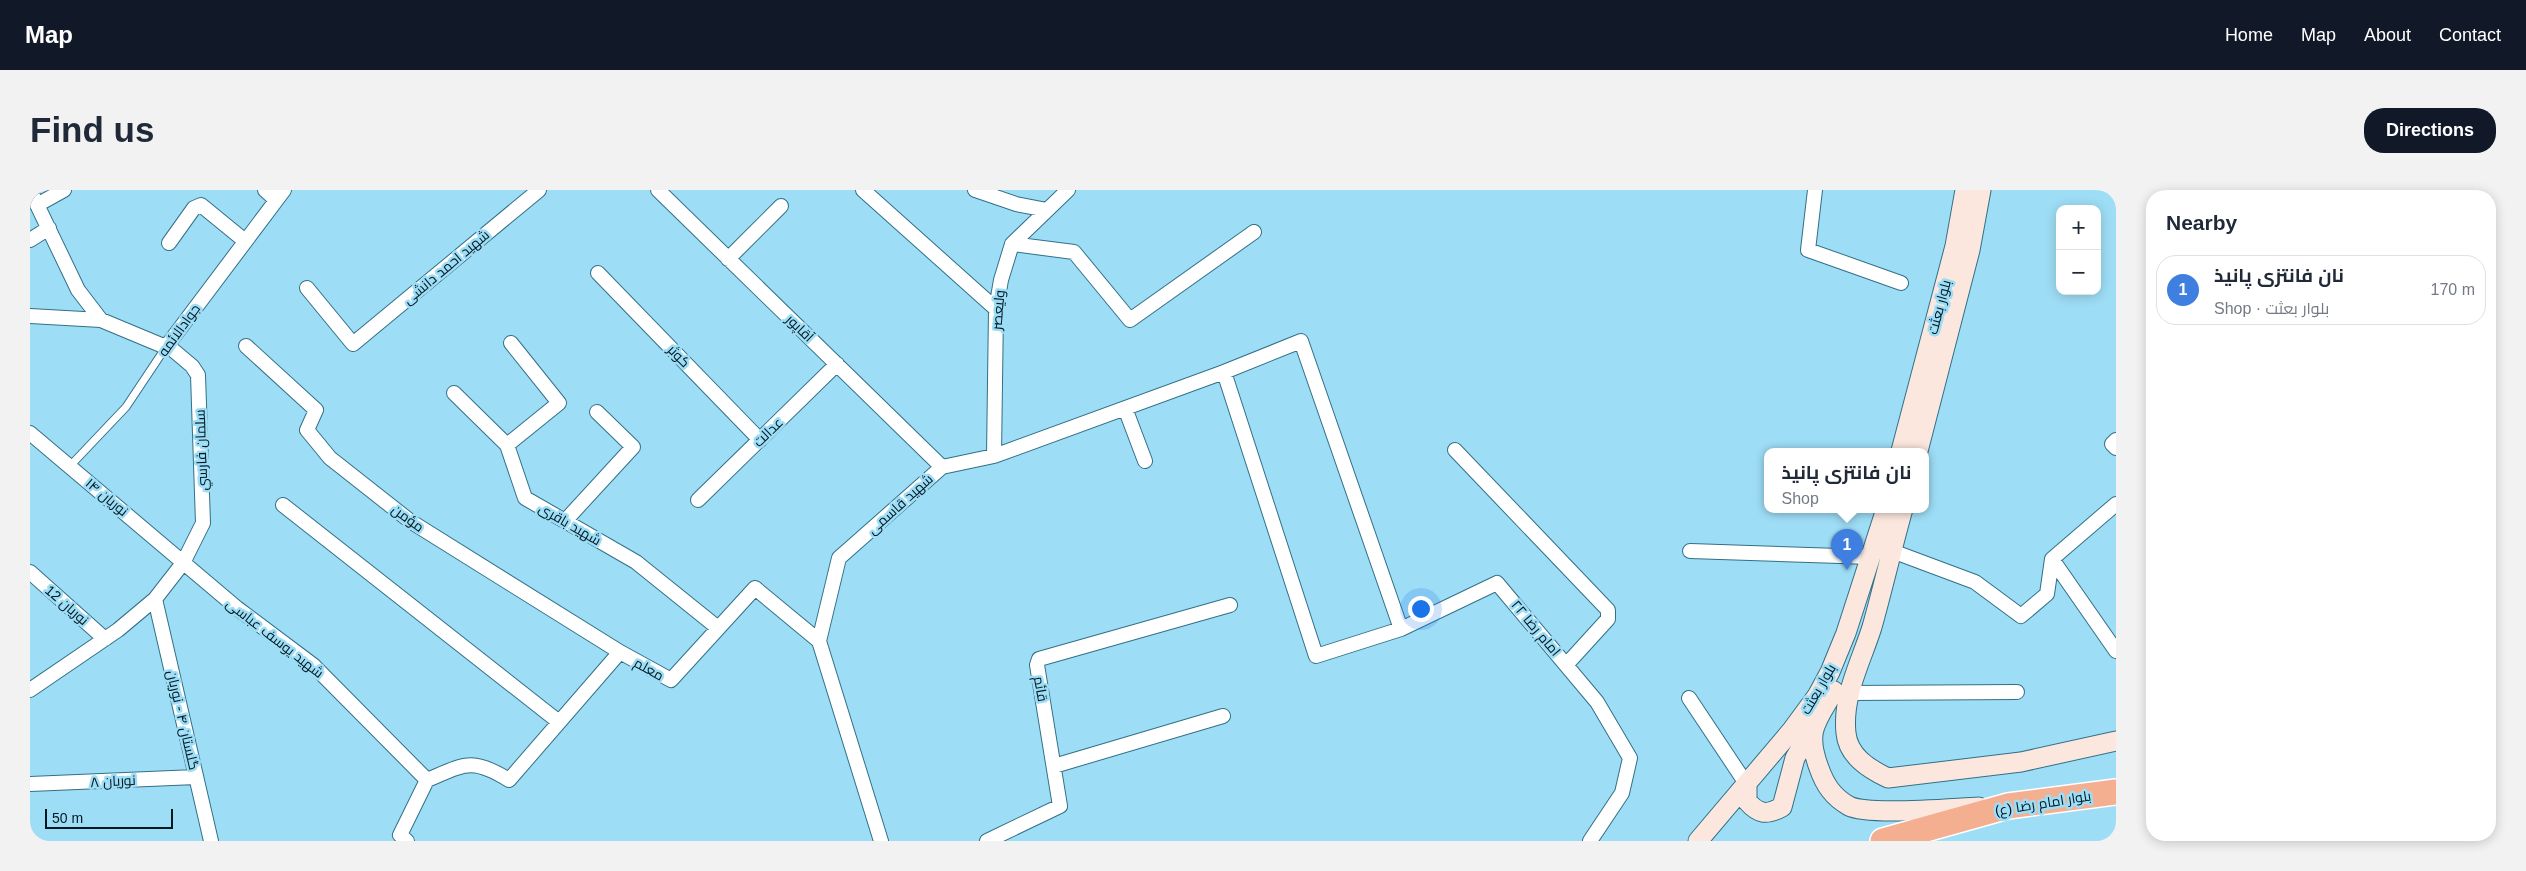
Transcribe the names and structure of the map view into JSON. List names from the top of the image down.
{
  "streets": {
    "highway": ["بلوار امام رضا (ع)"],
    "street": [
      "شهید احمد دانشی",
      "بلوار بعثت",
      "ولیعصر",
      "آقاپور",
      "جوادالائمه",
      "کوثر",
      "عدالت",
      "سلمان فارسي",
      "نوریان ۱۴",
      "شهید قاسمی",
      "مؤمن",
      "شهید باقری",
      "نوریان 12",
      "امام رضا ۲۲",
      "شهید یوسف عباسی",
      "معلم",
      "قائم",
      "گلستان ۴ - نوریان",
      "نوریان ۸"
    ]
  },
  "crossings": [
    ["ولیعصر", "شهید قاسمی"],
    ["آقاپور", "عدالت"],
    ["آقاپور", "شهید قاسمی"],
    ["جوادالائمه", "سلمان فارسي"],
    ["جوادالائمه", "نوریان ۱۴"],
    ["کوثر", "عدالت"],
    ["سلمان فارسي", "نوریان ۱۴"],
    ["سلمان فارسي", "نوریان 12"],
    ["سلمان فارسي", "شهید یوسف عباسی"],
    ["سلمان فارسي", "گلستان ۴ - نوریان"],
    ["نوریان ۱۴", "شهید یوسف عباسی"],
    ["شهید قاسمی", "امام رضا ۲۲"],
    ["شهید قاسمی", "معلم"],
    ["مؤمن", "معلم"],
    ["شهید باقری", "معلم"],
    ["شهید یوسف عباسی", "معلم"],
    ["گلستان ۴ - نوریان", "نوریان ۸"]
  ],
  "scale_bar": "50 m",
  "page": {
    "header": "Map",
    "nav": [
      "Home",
      "Map",
      "About",
      "Contact"
    ],
    "buttons": "Directions",
    "title": "Find us",
    "heading": "Nearby",
    "map_buttons": ["+", "−"],
    "list": [
      {
        "mark": "1",
        "name": "نان فانتزی پانیذ",
        "note": "Shop · بلوار بعثت",
        "value": "170 m"
      }
    ],
    "popup": ["نان فانتزی پانیذ", "Shop"],
    "pins": "1",
    "scale": "50 m"
  }
}
